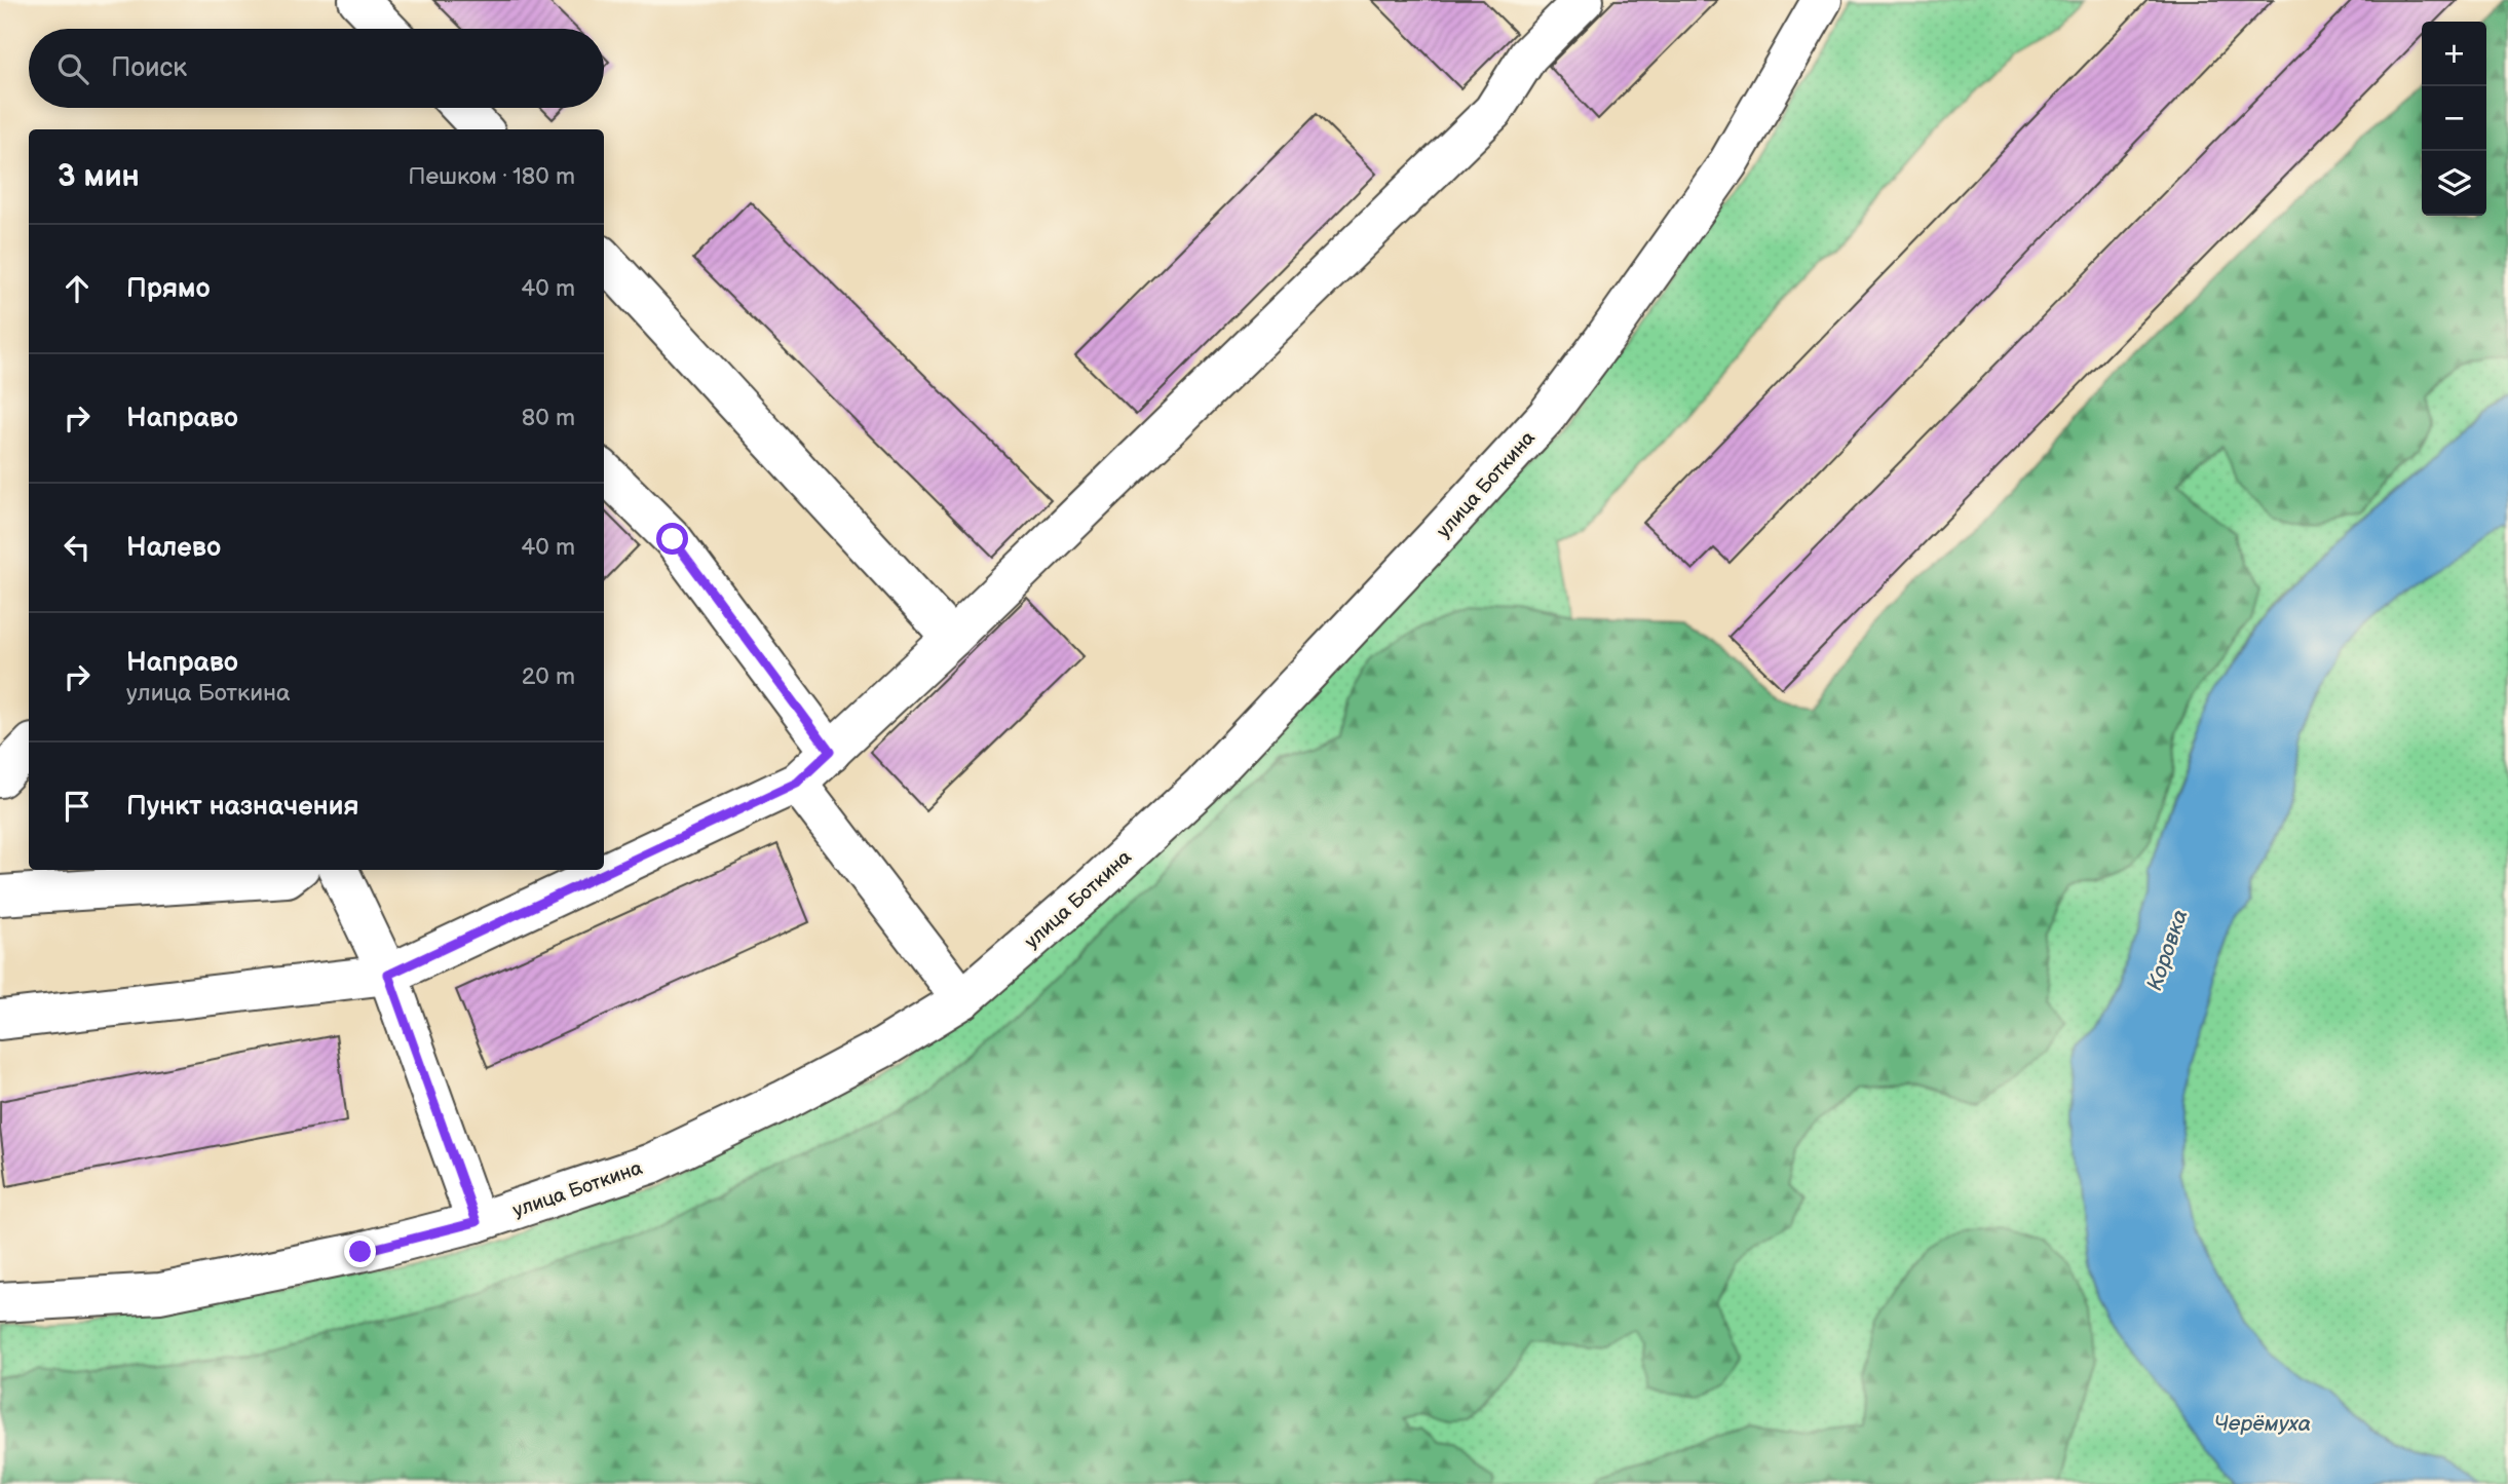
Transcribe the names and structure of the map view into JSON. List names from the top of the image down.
{
  "streets": {
    "street": ["улица Боткина"]
  },
  "water": ["Коровка", "Черёмуха"],
  "page": {
    "map_buttons": ["+", "−"],
    "search": "Поиск",
    "heading": ["3 мин", "Пешком · 180 m"],
    "list": [
      ["Прямо", "40 m"],
      ["Направо", "80 m"],
      ["Налево", "40 m"],
      ["Направо", "улица Боткина", "20 m"],
      "Пункт назначения"
    ]
  }
}
